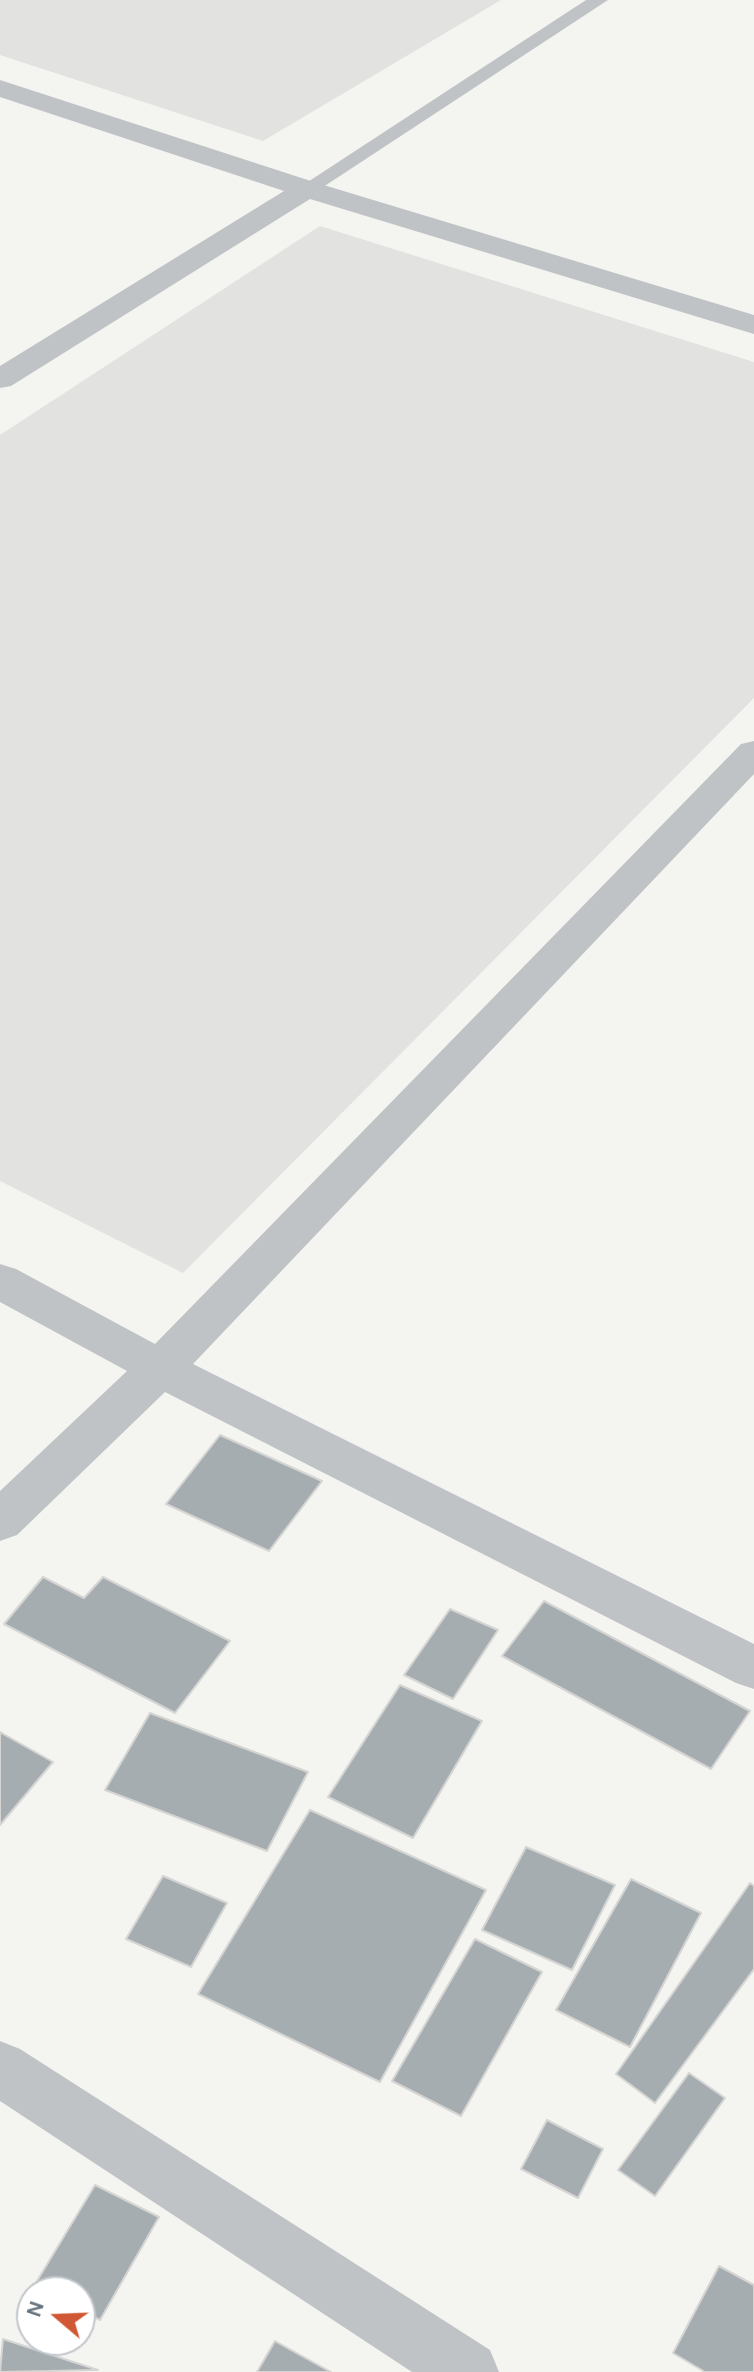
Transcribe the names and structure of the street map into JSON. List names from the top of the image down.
{
  "north": "left"
}
